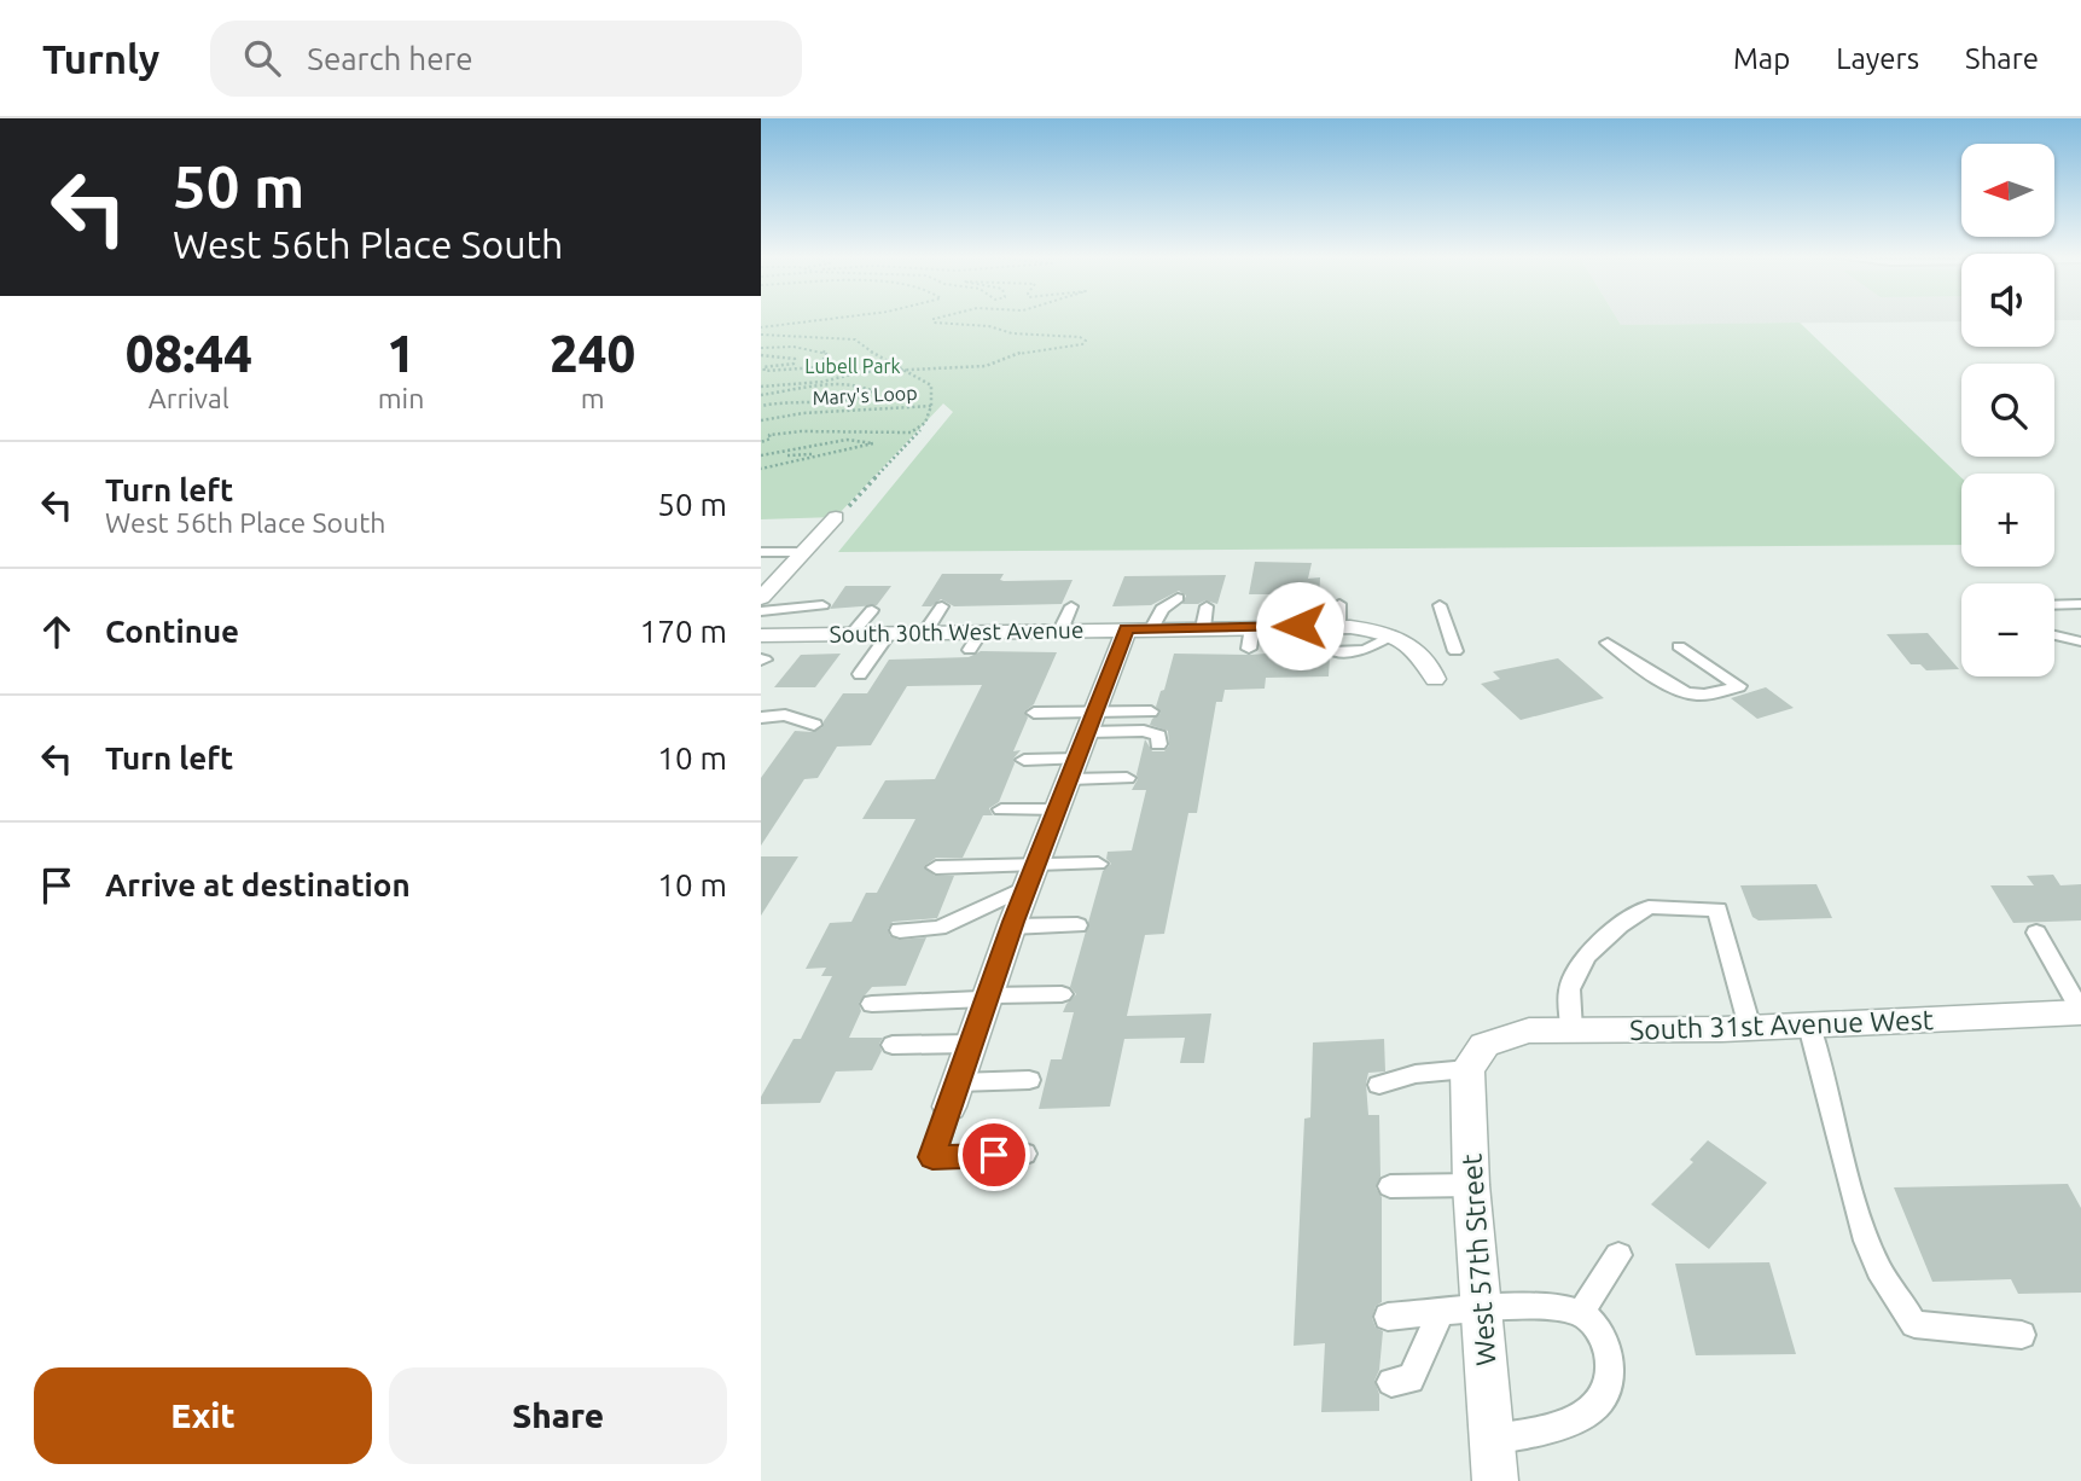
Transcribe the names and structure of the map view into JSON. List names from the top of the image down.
{
  "streets": {
    "street": ["South 30th West Avenue", "South 31st Avenue West", "West 57th Street"],
    "path": ["Mary's Loop"]
  },
  "crossings": [
    ["South 31st Avenue West", "West 57th Street"]
  ],
  "parks": ["Lubell Park"],
  "north": "left",
  "page": {
    "header": "Turnly",
    "search": "Search here",
    "nav": ["Map", "Layers", "Share"],
    "turn": ["50 m", "West 56th Place South"],
    "map_buttons": ["+", "−"],
    "eta": [
      "08:44",
      "Arrival",
      "1",
      "min",
      "240",
      "m"
    ],
    "list": [
      {
        "name": "Turn left",
        "note": "West 56th Place South",
        "value": "50 m"
      },
      {
        "name": "Continue",
        "value": "170 m"
      },
      {
        "name": "Turn left",
        "value": "10 m"
      },
      {
        "name": "Arrive at destination",
        "value": "10 m"
      }
    ],
    "buttons": ["Exit", "Share"]
  }
}
